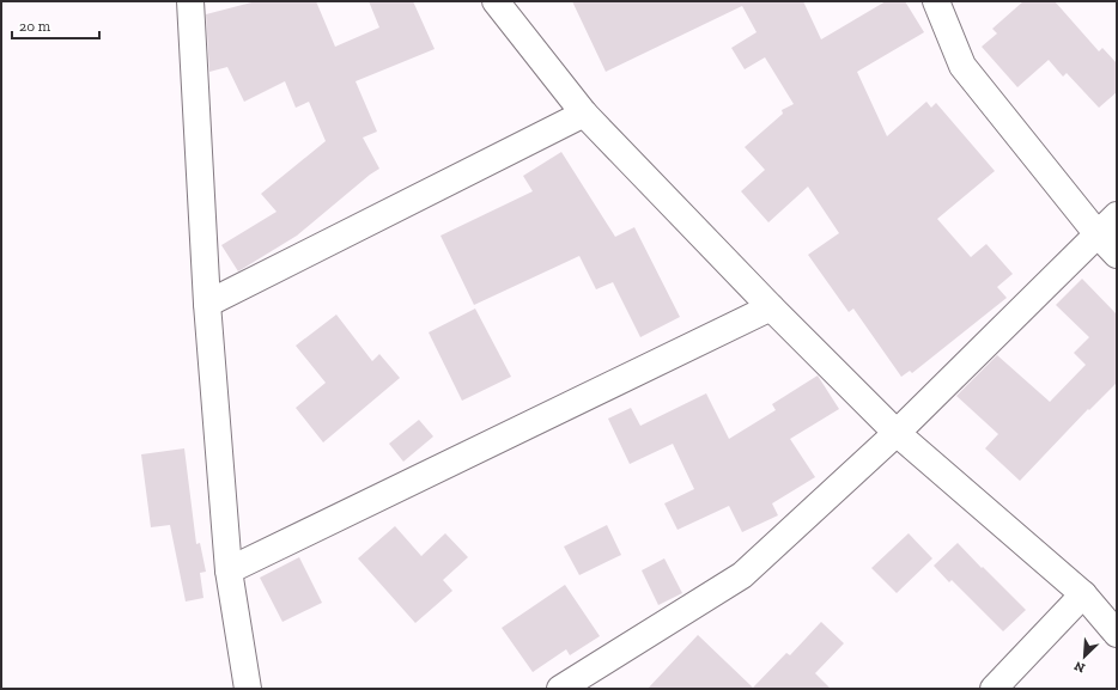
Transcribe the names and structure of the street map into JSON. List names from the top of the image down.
{
  "scale_bar": "20 m",
  "north": "bottom left"
}
